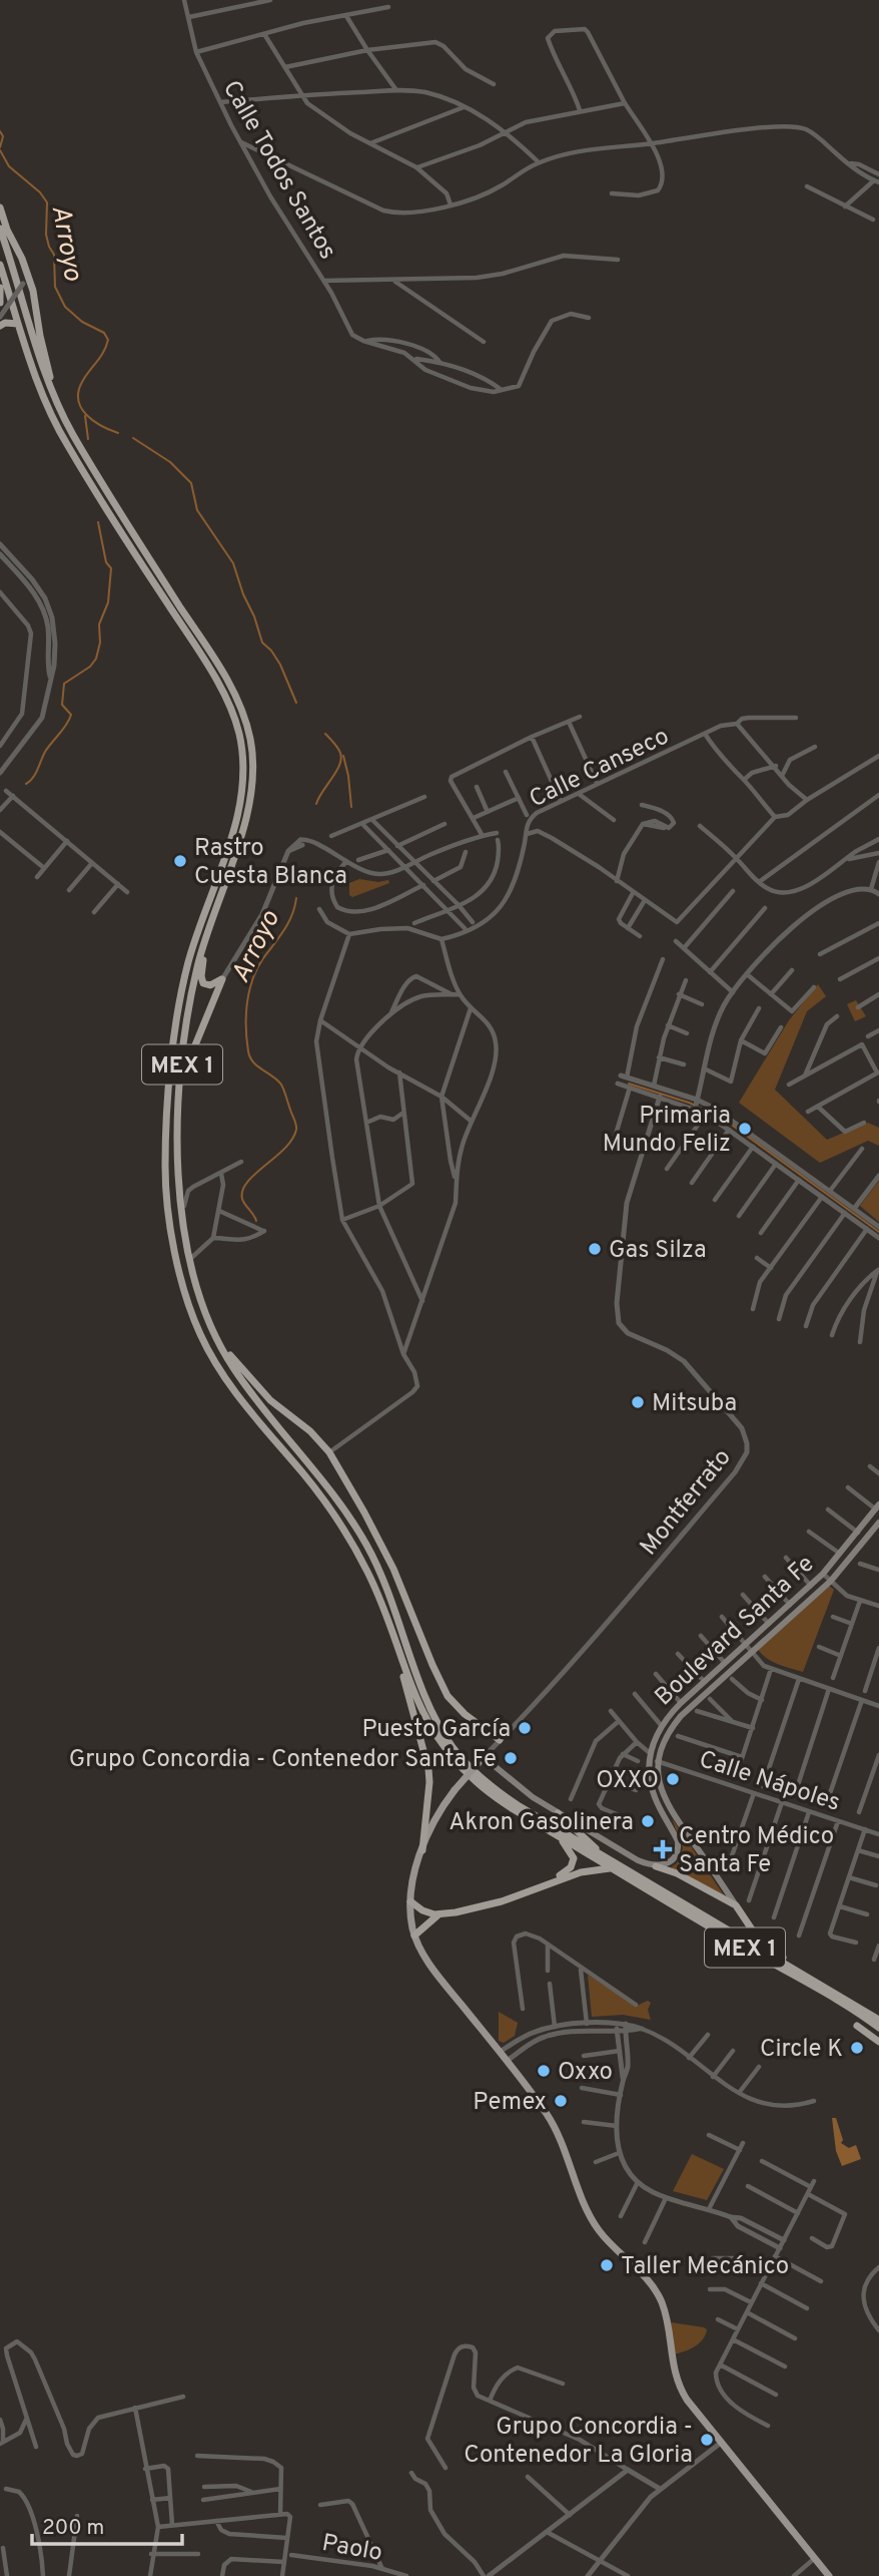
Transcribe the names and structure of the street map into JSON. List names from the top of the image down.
{
  "streets": {
    "highway": ["MEX 1"],
    "main road": ["Boulevard Santa Fe"],
    "street": [
      "Calle Todos Santos",
      "Calle Canseco",
      "Montferrato",
      "Calle Nápoles",
      "Paolo"
    ]
  },
  "crossings": [
    ["Boulevard Santa Fe", "Calle Nápoles"]
  ],
  "water": ["Arroyo"],
  "places": {
    "other": [
      "Rastro Cuesta Blanca",
      "Primaria Mundo Feliz",
      "Gas Silza",
      "Mitsuba",
      "Puesto García",
      "Grupo Concordia - Contenedor Santa Fe",
      "OXXO",
      "Akron Gasolinera",
      "Circle K",
      "Oxxo",
      "Pemex",
      "Taller Mecánico",
      "Grupo Concordia - Contenedor La Gloria"
    ],
    "health": ["Centro Médico Santa Fe"]
  },
  "scale_bar": "200 m"
}
